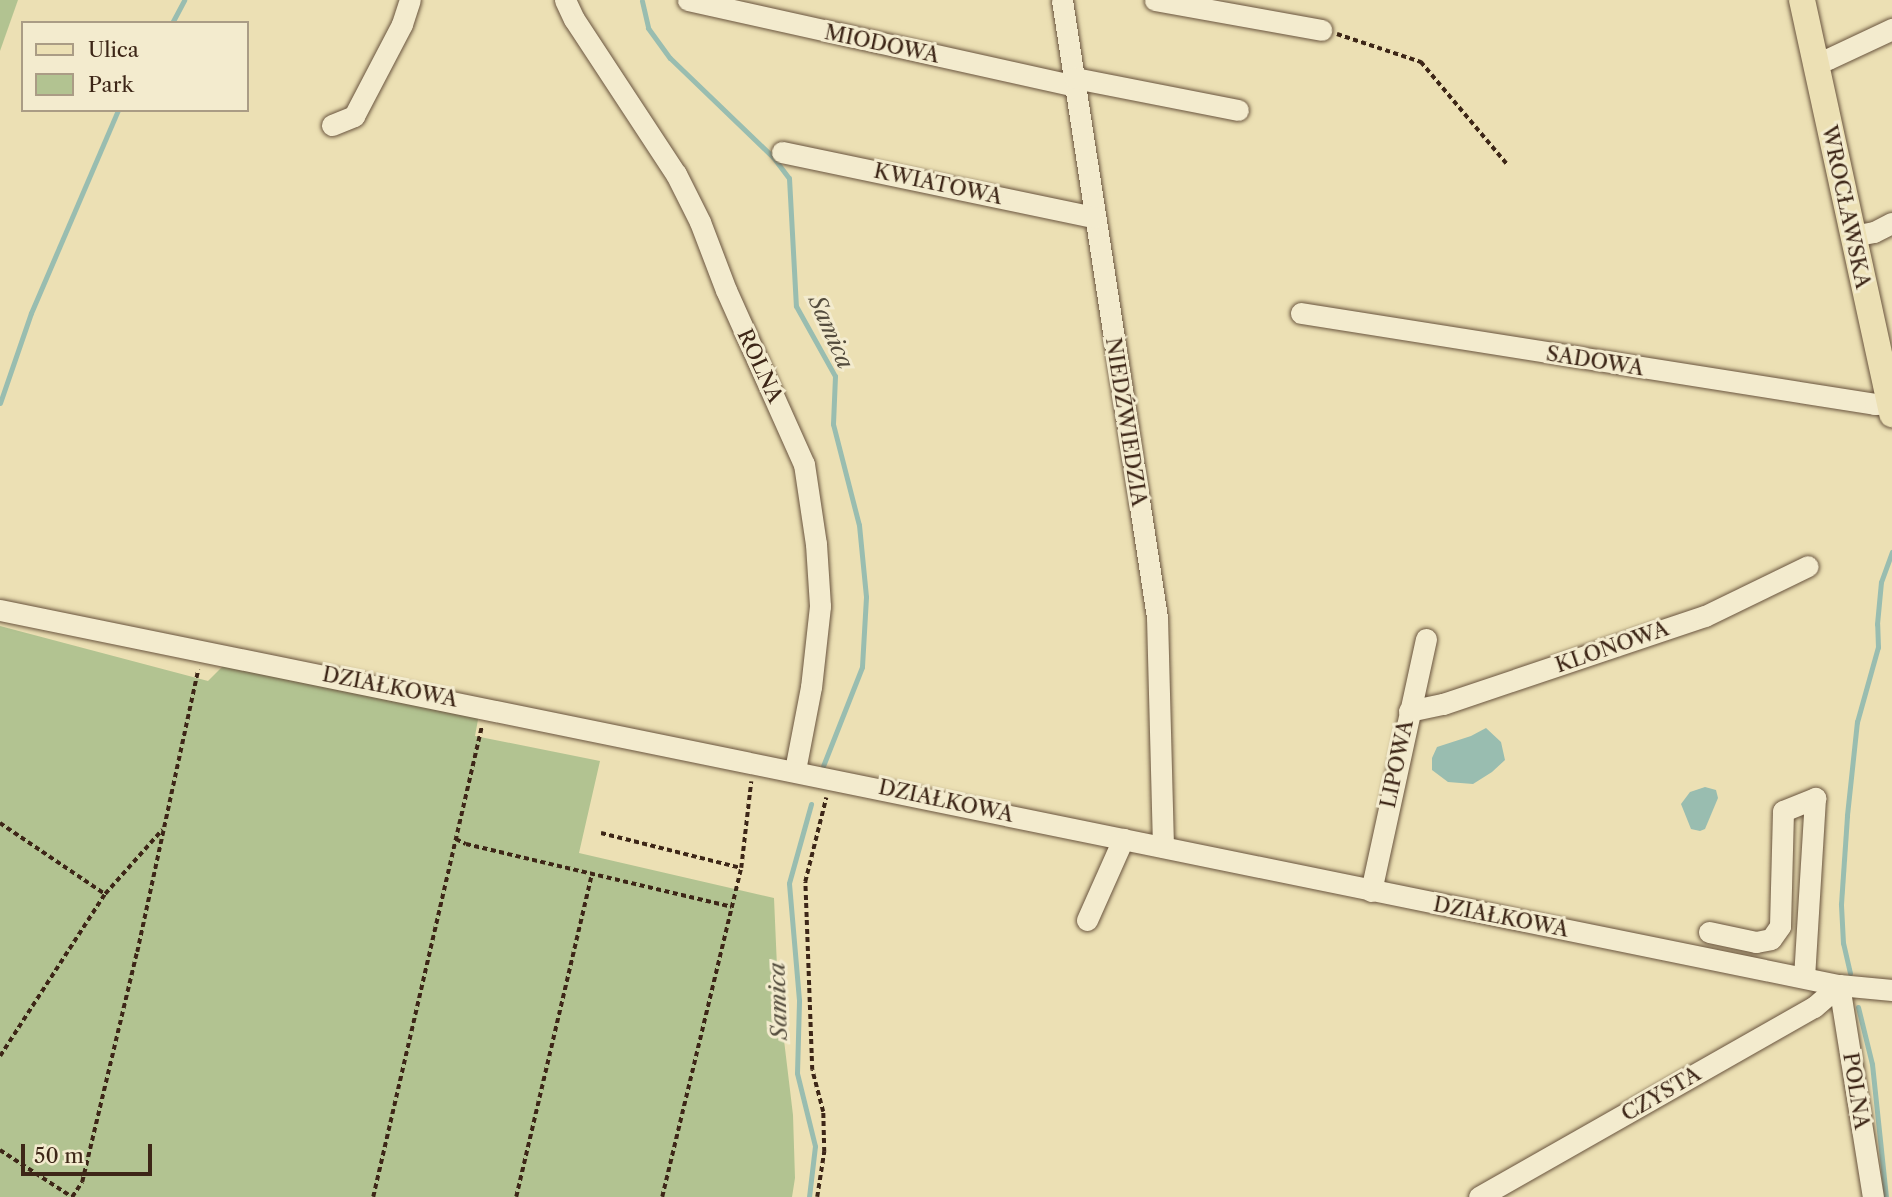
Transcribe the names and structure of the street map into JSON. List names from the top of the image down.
{
  "streets": {
    "main road": ["WROCŁAWSKA"],
    "street": [
      "MIODOWA",
      "KWIATOWA",
      "SADOWA",
      "ROLNA",
      "NIEDŹWIEDZIA",
      "KLONOWA",
      "DZIAŁKOWA",
      "LIPOWA",
      "POLNA",
      "CZYSTA"
    ]
  },
  "crossings": [
    ["MIODOWA", "NIEDŹWIEDZIA"],
    ["KWIATOWA", "NIEDŹWIEDZIA"],
    ["WROCŁAWSKA", "SADOWA"],
    ["ROLNA", "DZIAŁKOWA"],
    ["NIEDŹWIEDZIA", "DZIAŁKOWA"],
    ["KLONOWA", "LIPOWA"],
    ["DZIAŁKOWA", "LIPOWA"],
    ["DZIAŁKOWA", "POLNA"],
    ["DZIAŁKOWA", "CZYSTA"],
    ["POLNA", "CZYSTA"]
  ],
  "water": ["Samica"],
  "legend": ["Ulica", "Park"],
  "scale_bar": "50 m"
}
